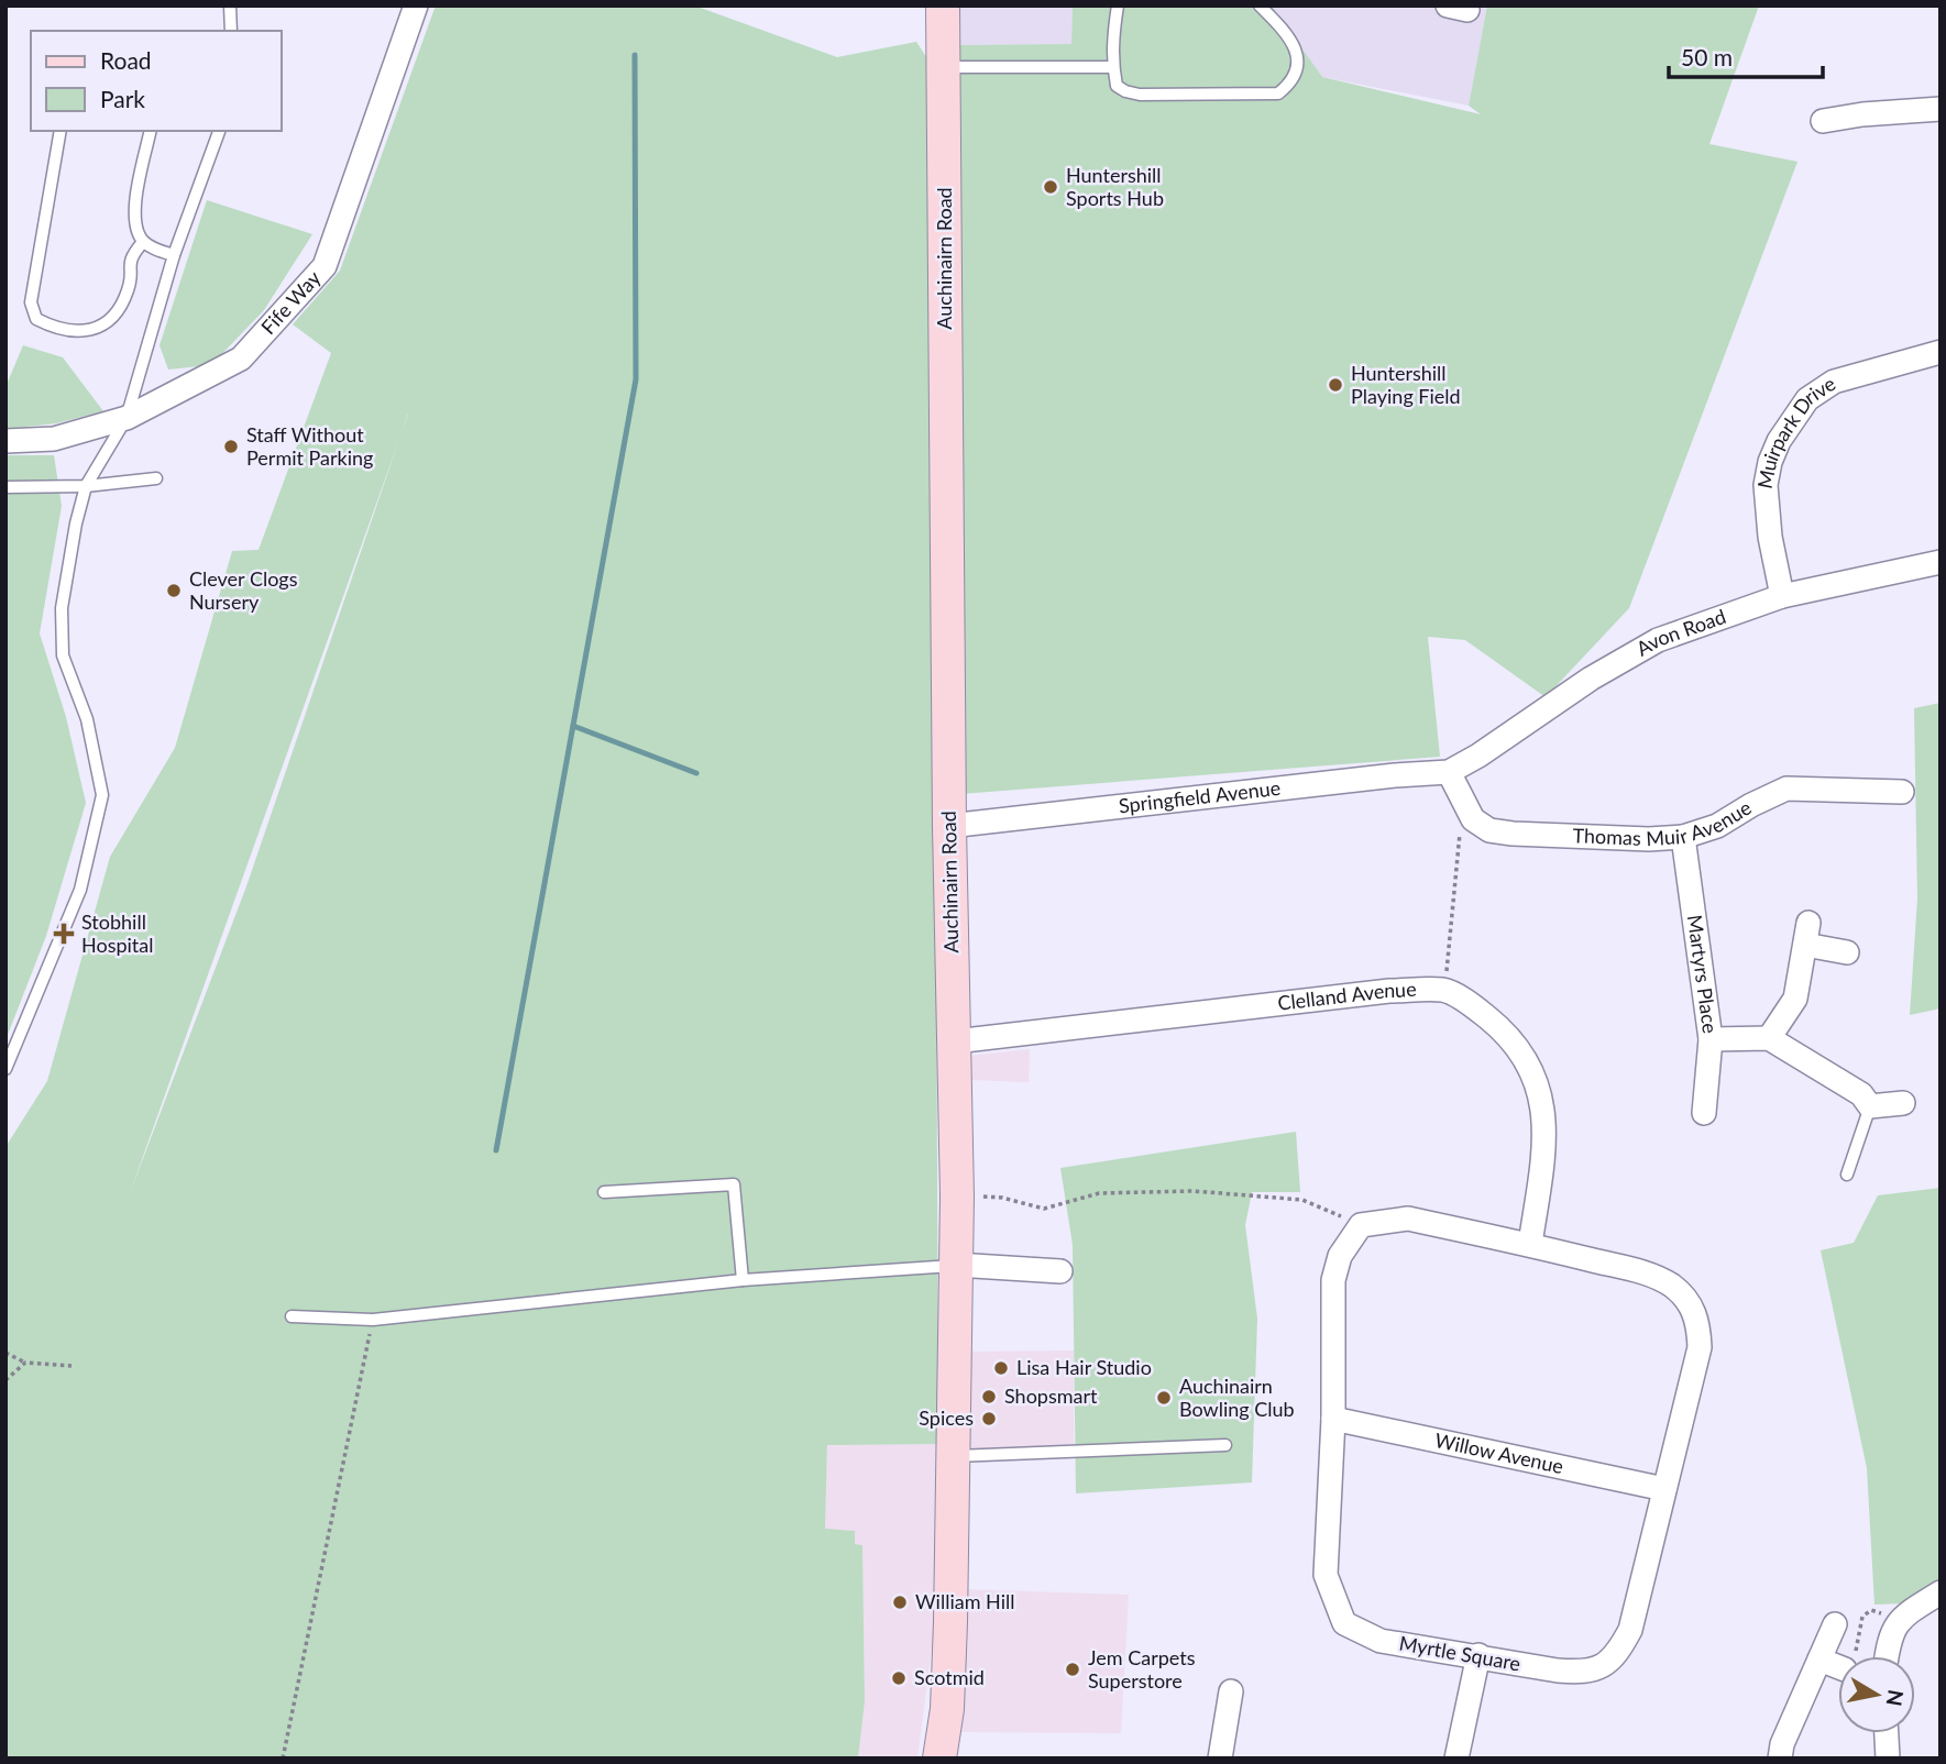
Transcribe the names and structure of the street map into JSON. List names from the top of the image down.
{
  "streets": {
    "main road": ["Auchinairn Road"],
    "street": [
      "Fife Way",
      "Muirpark Drive",
      "Avon Road",
      "Springfield Avenue",
      "Thomas Muir Avenue",
      "Martyrs Place",
      "Clelland Avenue",
      "Willow Avenue",
      "Myrtle Square"
    ]
  },
  "crossings": [
    ["Auchinairn Road", "Springfield Avenue"],
    ["Auchinairn Road", "Clelland Avenue"],
    ["Muirpark Drive", "Avon Road"],
    ["Avon Road", "Springfield Avenue"],
    ["Avon Road", "Thomas Muir Avenue"],
    ["Springfield Avenue", "Thomas Muir Avenue"],
    ["Thomas Muir Avenue", "Martyrs Place"],
    ["Clelland Avenue", "Myrtle Square"],
    ["Willow Avenue", "Myrtle Square"]
  ],
  "places": {
    "other": [
      "Huntershill Sports Hub",
      "Huntershill Playing Field",
      "Staff Without Permit Parking",
      "Clever Clogs Nursery",
      "Lisa Hair Studio",
      "Shopsmart",
      "Auchinairn Bowling Club",
      "Spices",
      "William Hill",
      "Jem Carpets Superstore",
      "Scotmid"
    ],
    "health": ["Stobhill Hospital"]
  },
  "legend": ["Road", "Park"],
  "scale_bar": "50 m",
  "north": "right"
}
